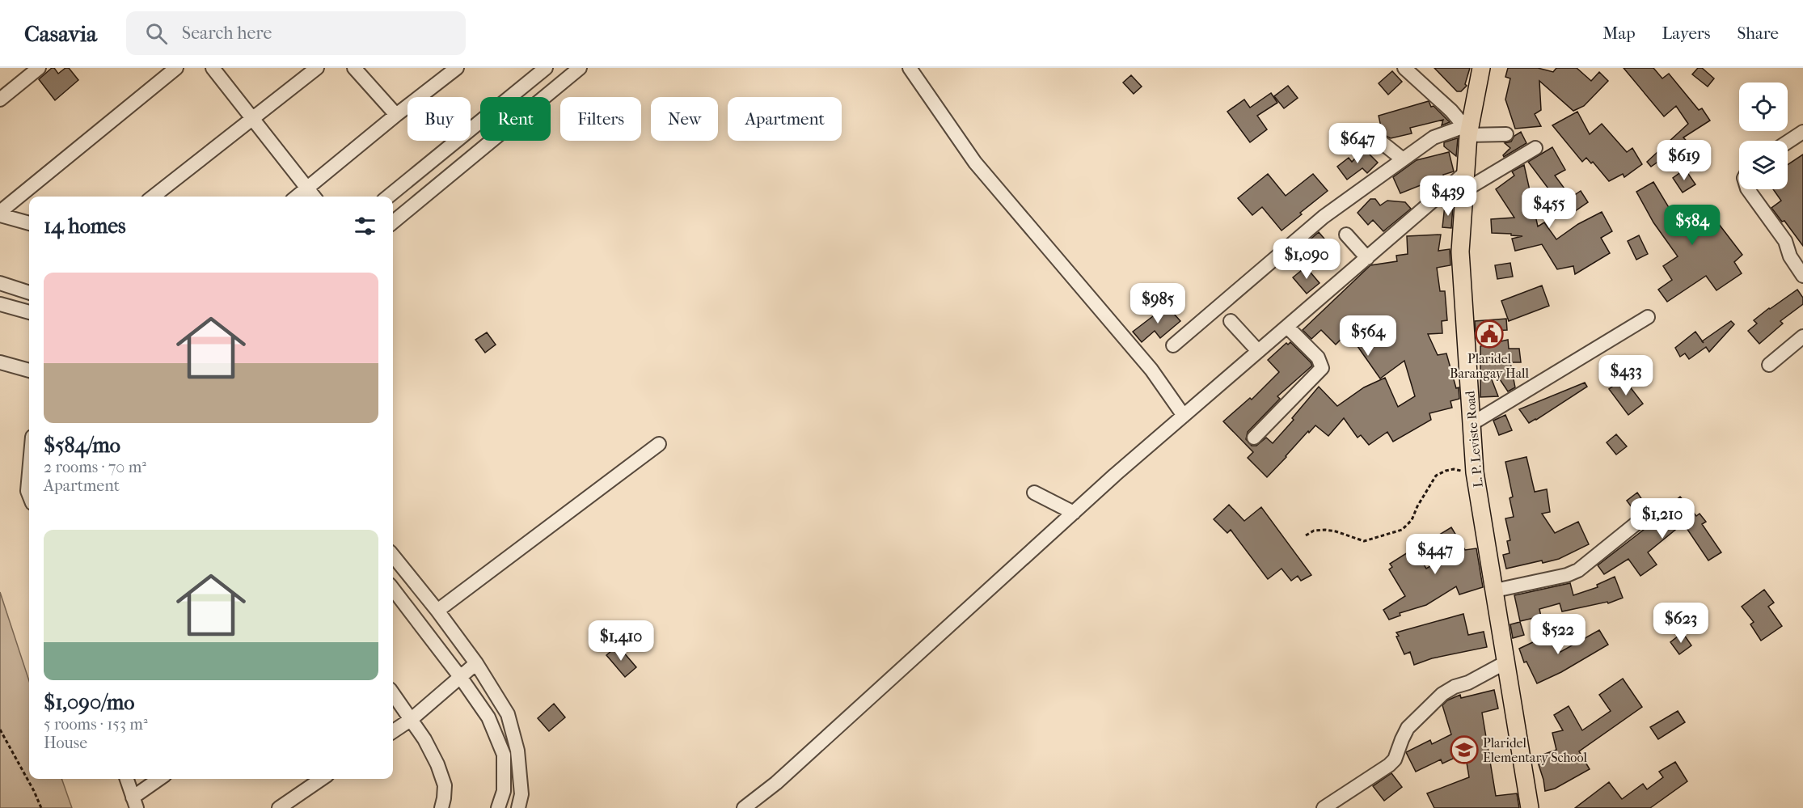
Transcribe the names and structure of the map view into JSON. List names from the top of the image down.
{
  "streets": {
    "main road": ["L. P. Leviste Road"]
  },
  "places": {
    "public building": ["Plaridel Barangay Hall"],
    "school or university": ["Plaridel Elementary School"]
  },
  "page": {
    "header": "Casavia",
    "search": "Search here",
    "nav": ["Map", "Layers", "Share"],
    "chip": [
      "Buy",
      "Rent",
      "Filters",
      "New",
      "Apartment"
    ],
    "price": [
      "$647",
      "$619",
      "$439",
      "$455",
      "$584",
      "$1,090",
      "$985",
      "$564",
      "$433",
      "$1,210",
      "$447",
      "$623",
      "$522",
      "$1,410"
    ],
    "heading": "14 homes",
    "list": [
      {
        "name": "$584/mo",
        "note": "2 rooms · 70 m² · Apartment"
      },
      {
        "name": "$1,090/mo",
        "note": "5 rooms · 153 m² · House"
      }
    ]
  }
}
